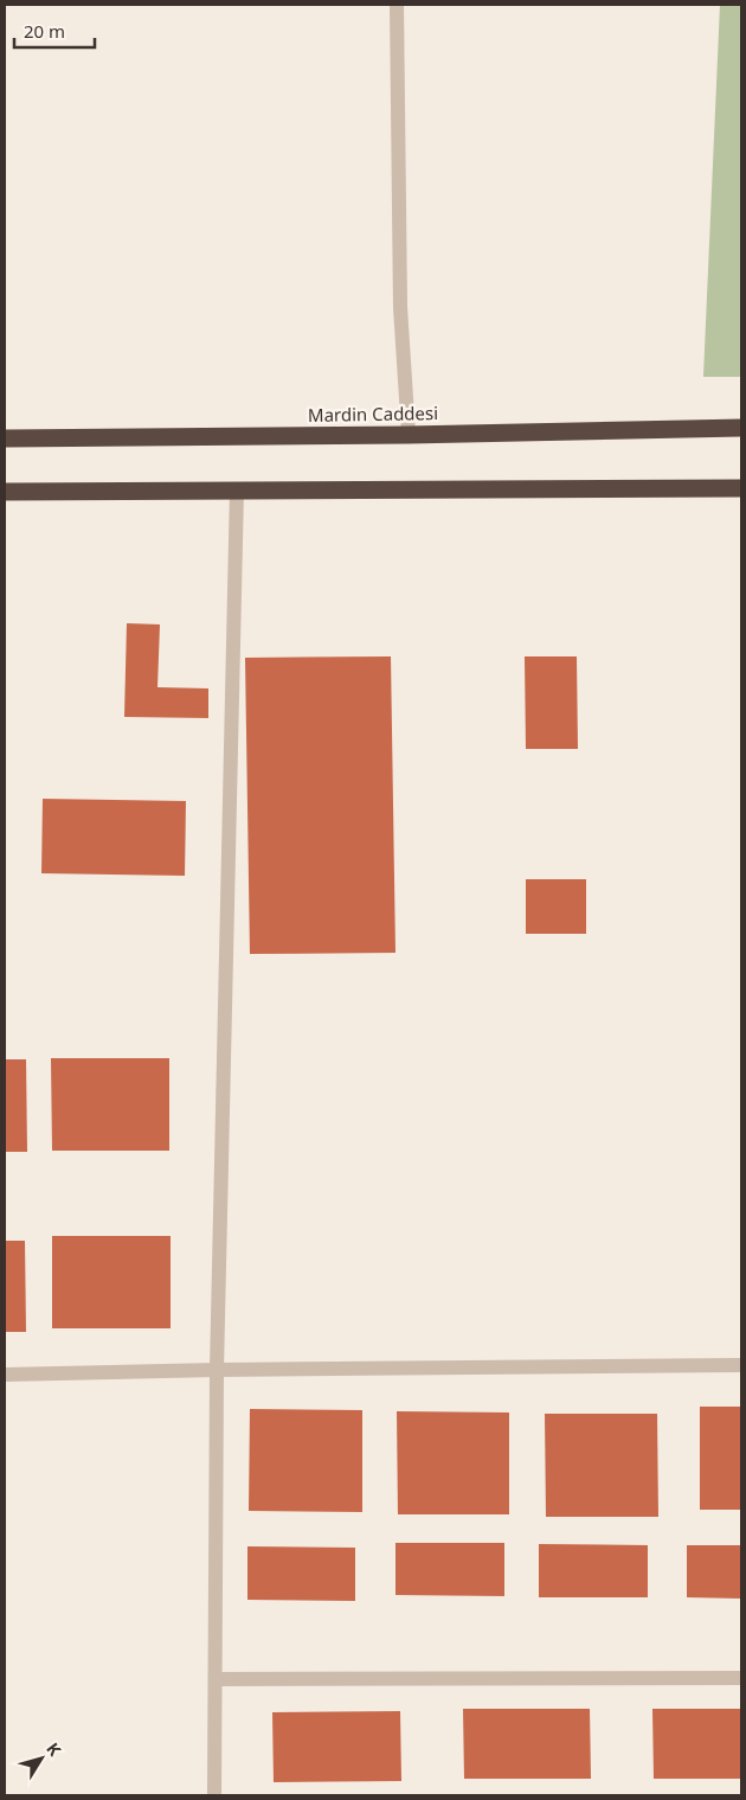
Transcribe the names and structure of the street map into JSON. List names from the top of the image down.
{
  "streets": {
    "highway": ["Mardin Caddesi"]
  },
  "scale_bar": "20 m",
  "north": "top right"
}
